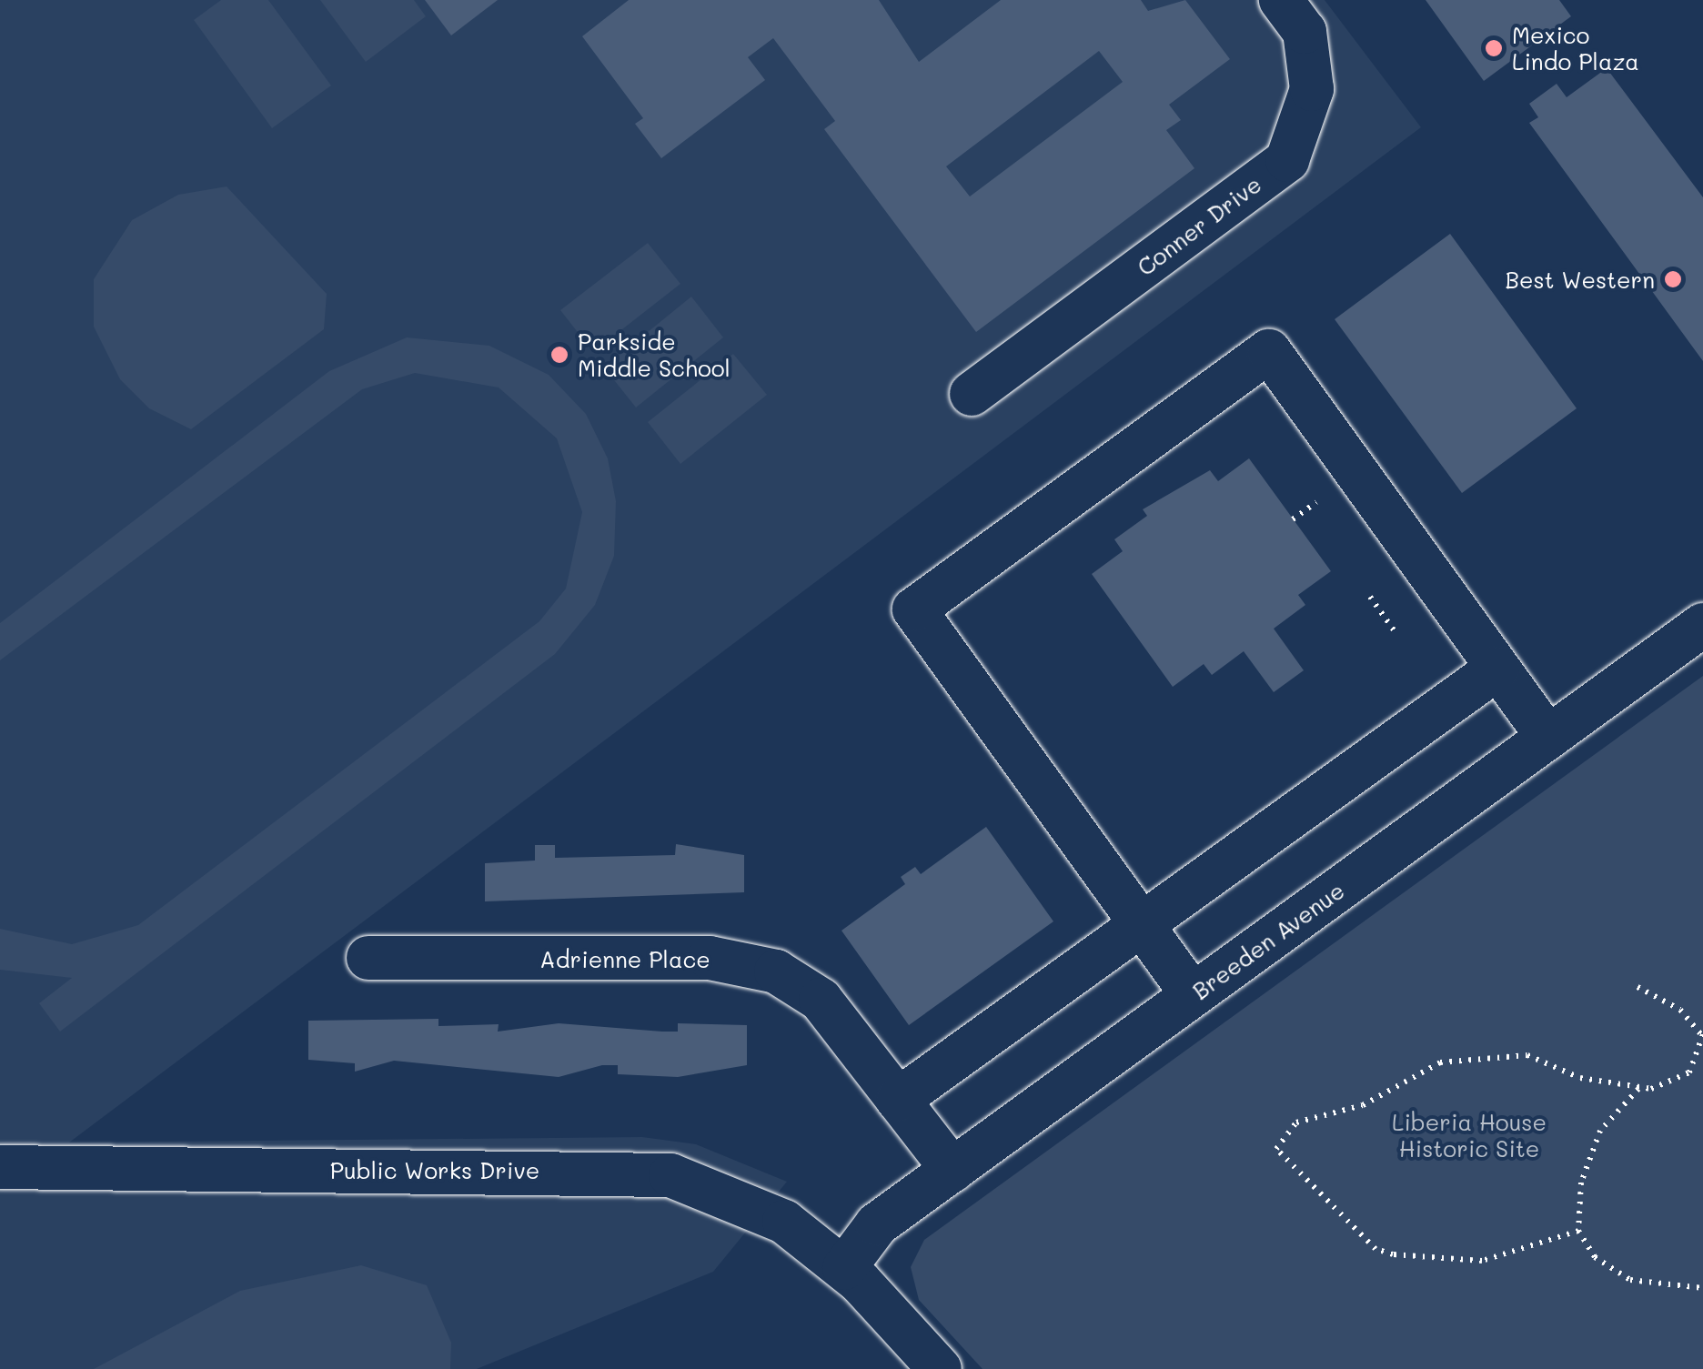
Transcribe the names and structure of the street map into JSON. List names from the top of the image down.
{
  "streets": {
    "street": [
      "Conner Drive",
      "Breeden Avenue",
      "Adrienne Place",
      "Public Works Drive"
    ]
  },
  "crossings": [
    ["Breeden Avenue", "Adrienne Place"],
    ["Breeden Avenue", "Public Works Drive"]
  ],
  "parks": ["Liberia House Historic Site"],
  "places": ["Mexico Lindo Plaza", "Best Western", "Parkside Middle School"]
}
